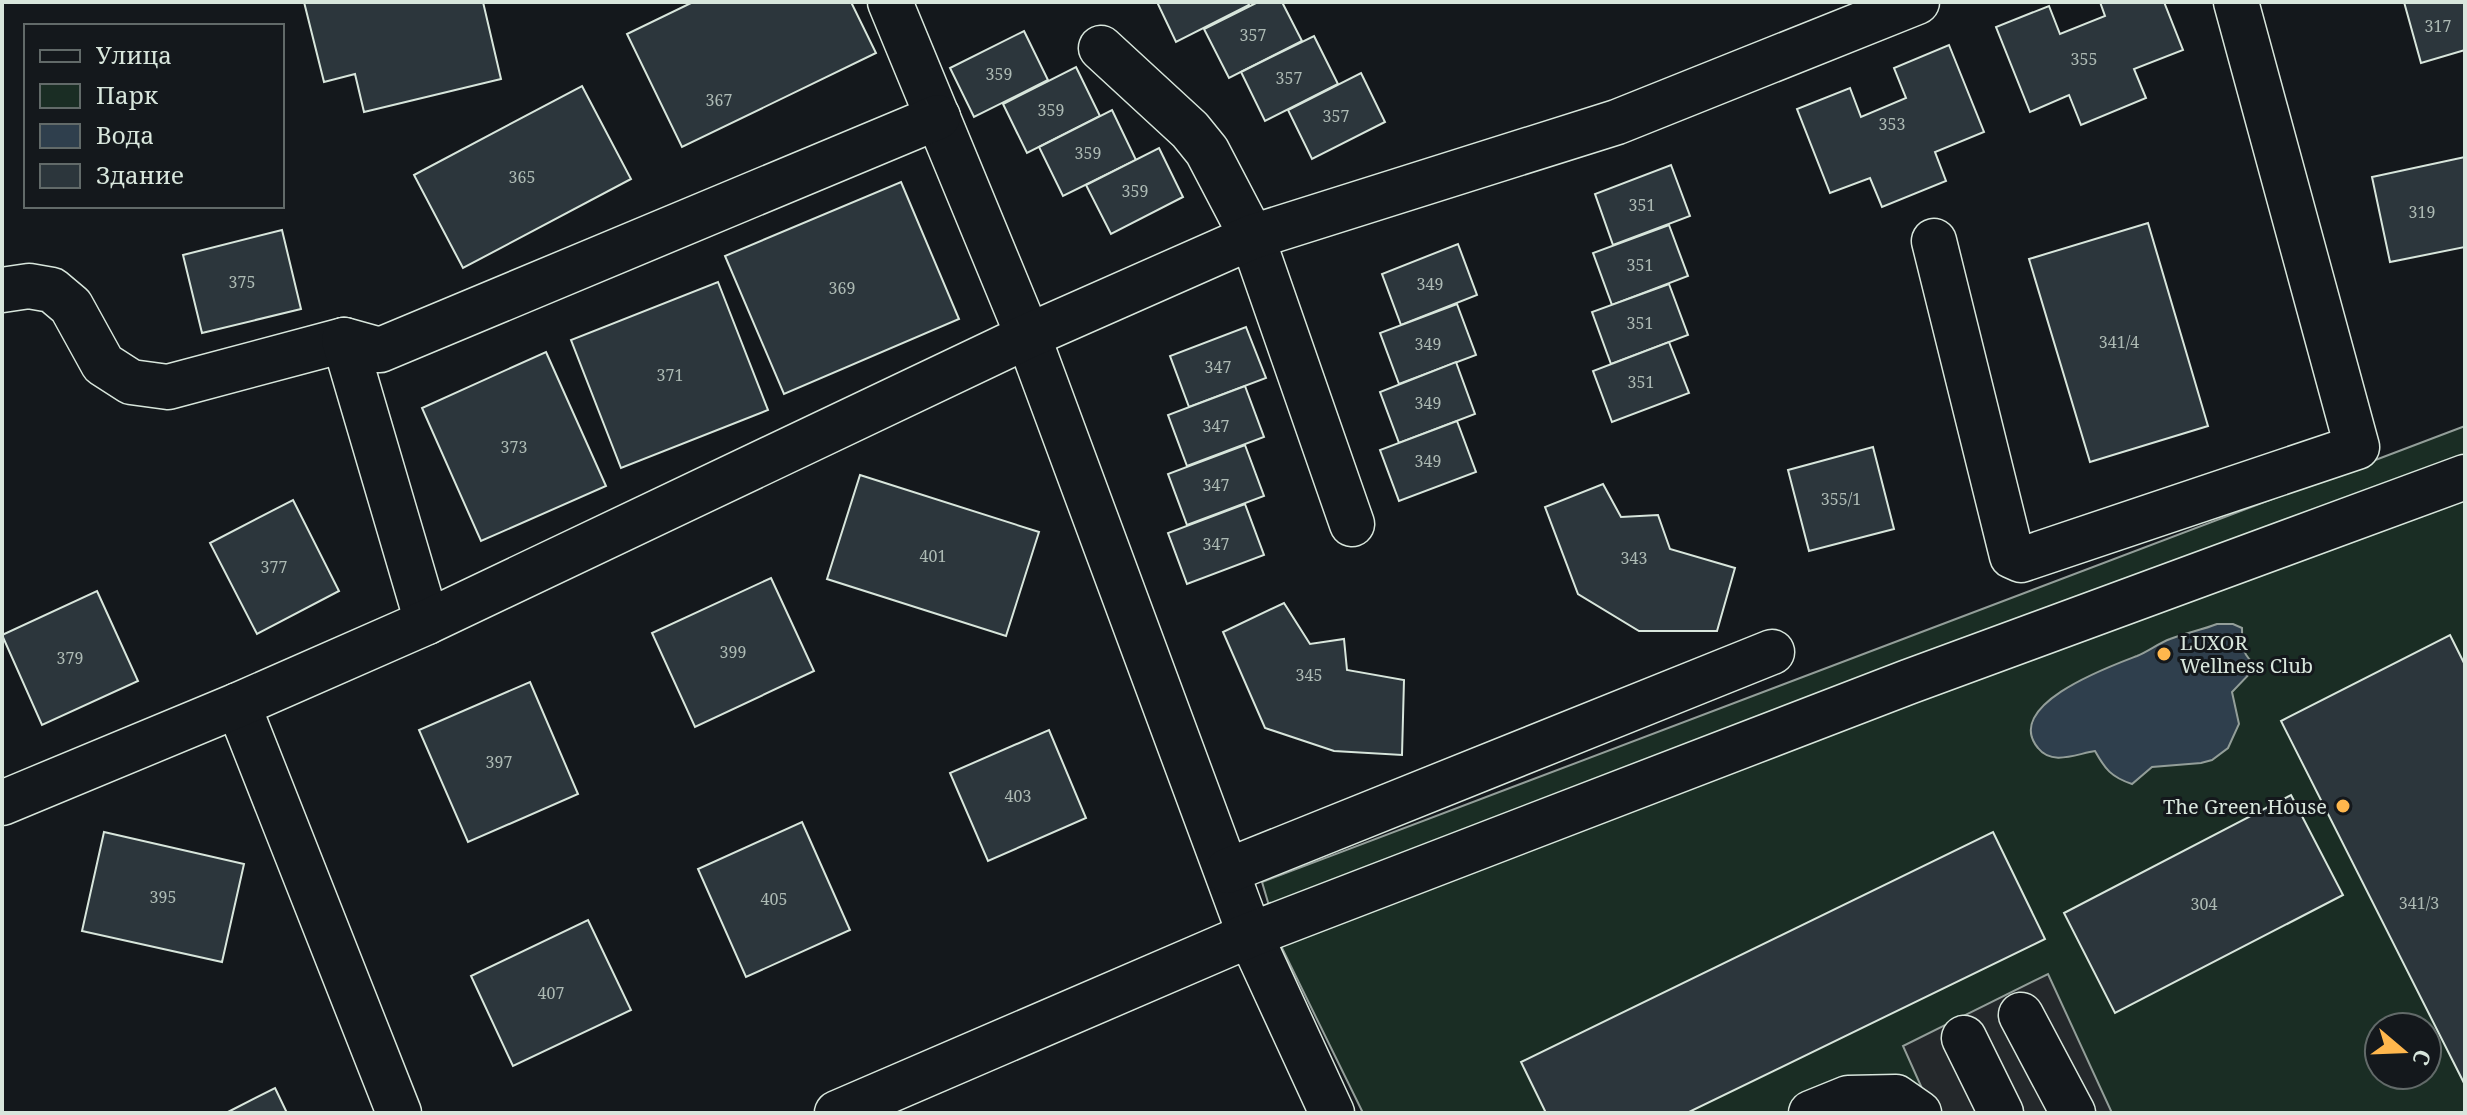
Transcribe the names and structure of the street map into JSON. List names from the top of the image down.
{
  "places": ["LUXOR Wellness Club", "The Green House"],
  "house_numbers": [
    "317",
    "357",
    "355",
    "359",
    "357",
    "367",
    "359",
    "357",
    "353",
    "359",
    "365",
    "359",
    "351",
    "319",
    "351",
    "375",
    "349",
    "369",
    "351",
    "341/4",
    "349",
    "347",
    "371",
    "351",
    "349",
    "347",
    "373",
    "349",
    "347",
    "355/1",
    "347",
    "401",
    "343",
    "377",
    "399",
    "379",
    "345",
    "397",
    "403",
    "395",
    "405",
    "341/3",
    "304",
    "407"
  ],
  "legend": [
    "Улица",
    "Парк",
    "Вода",
    "Здание"
  ],
  "north": "right"
}
